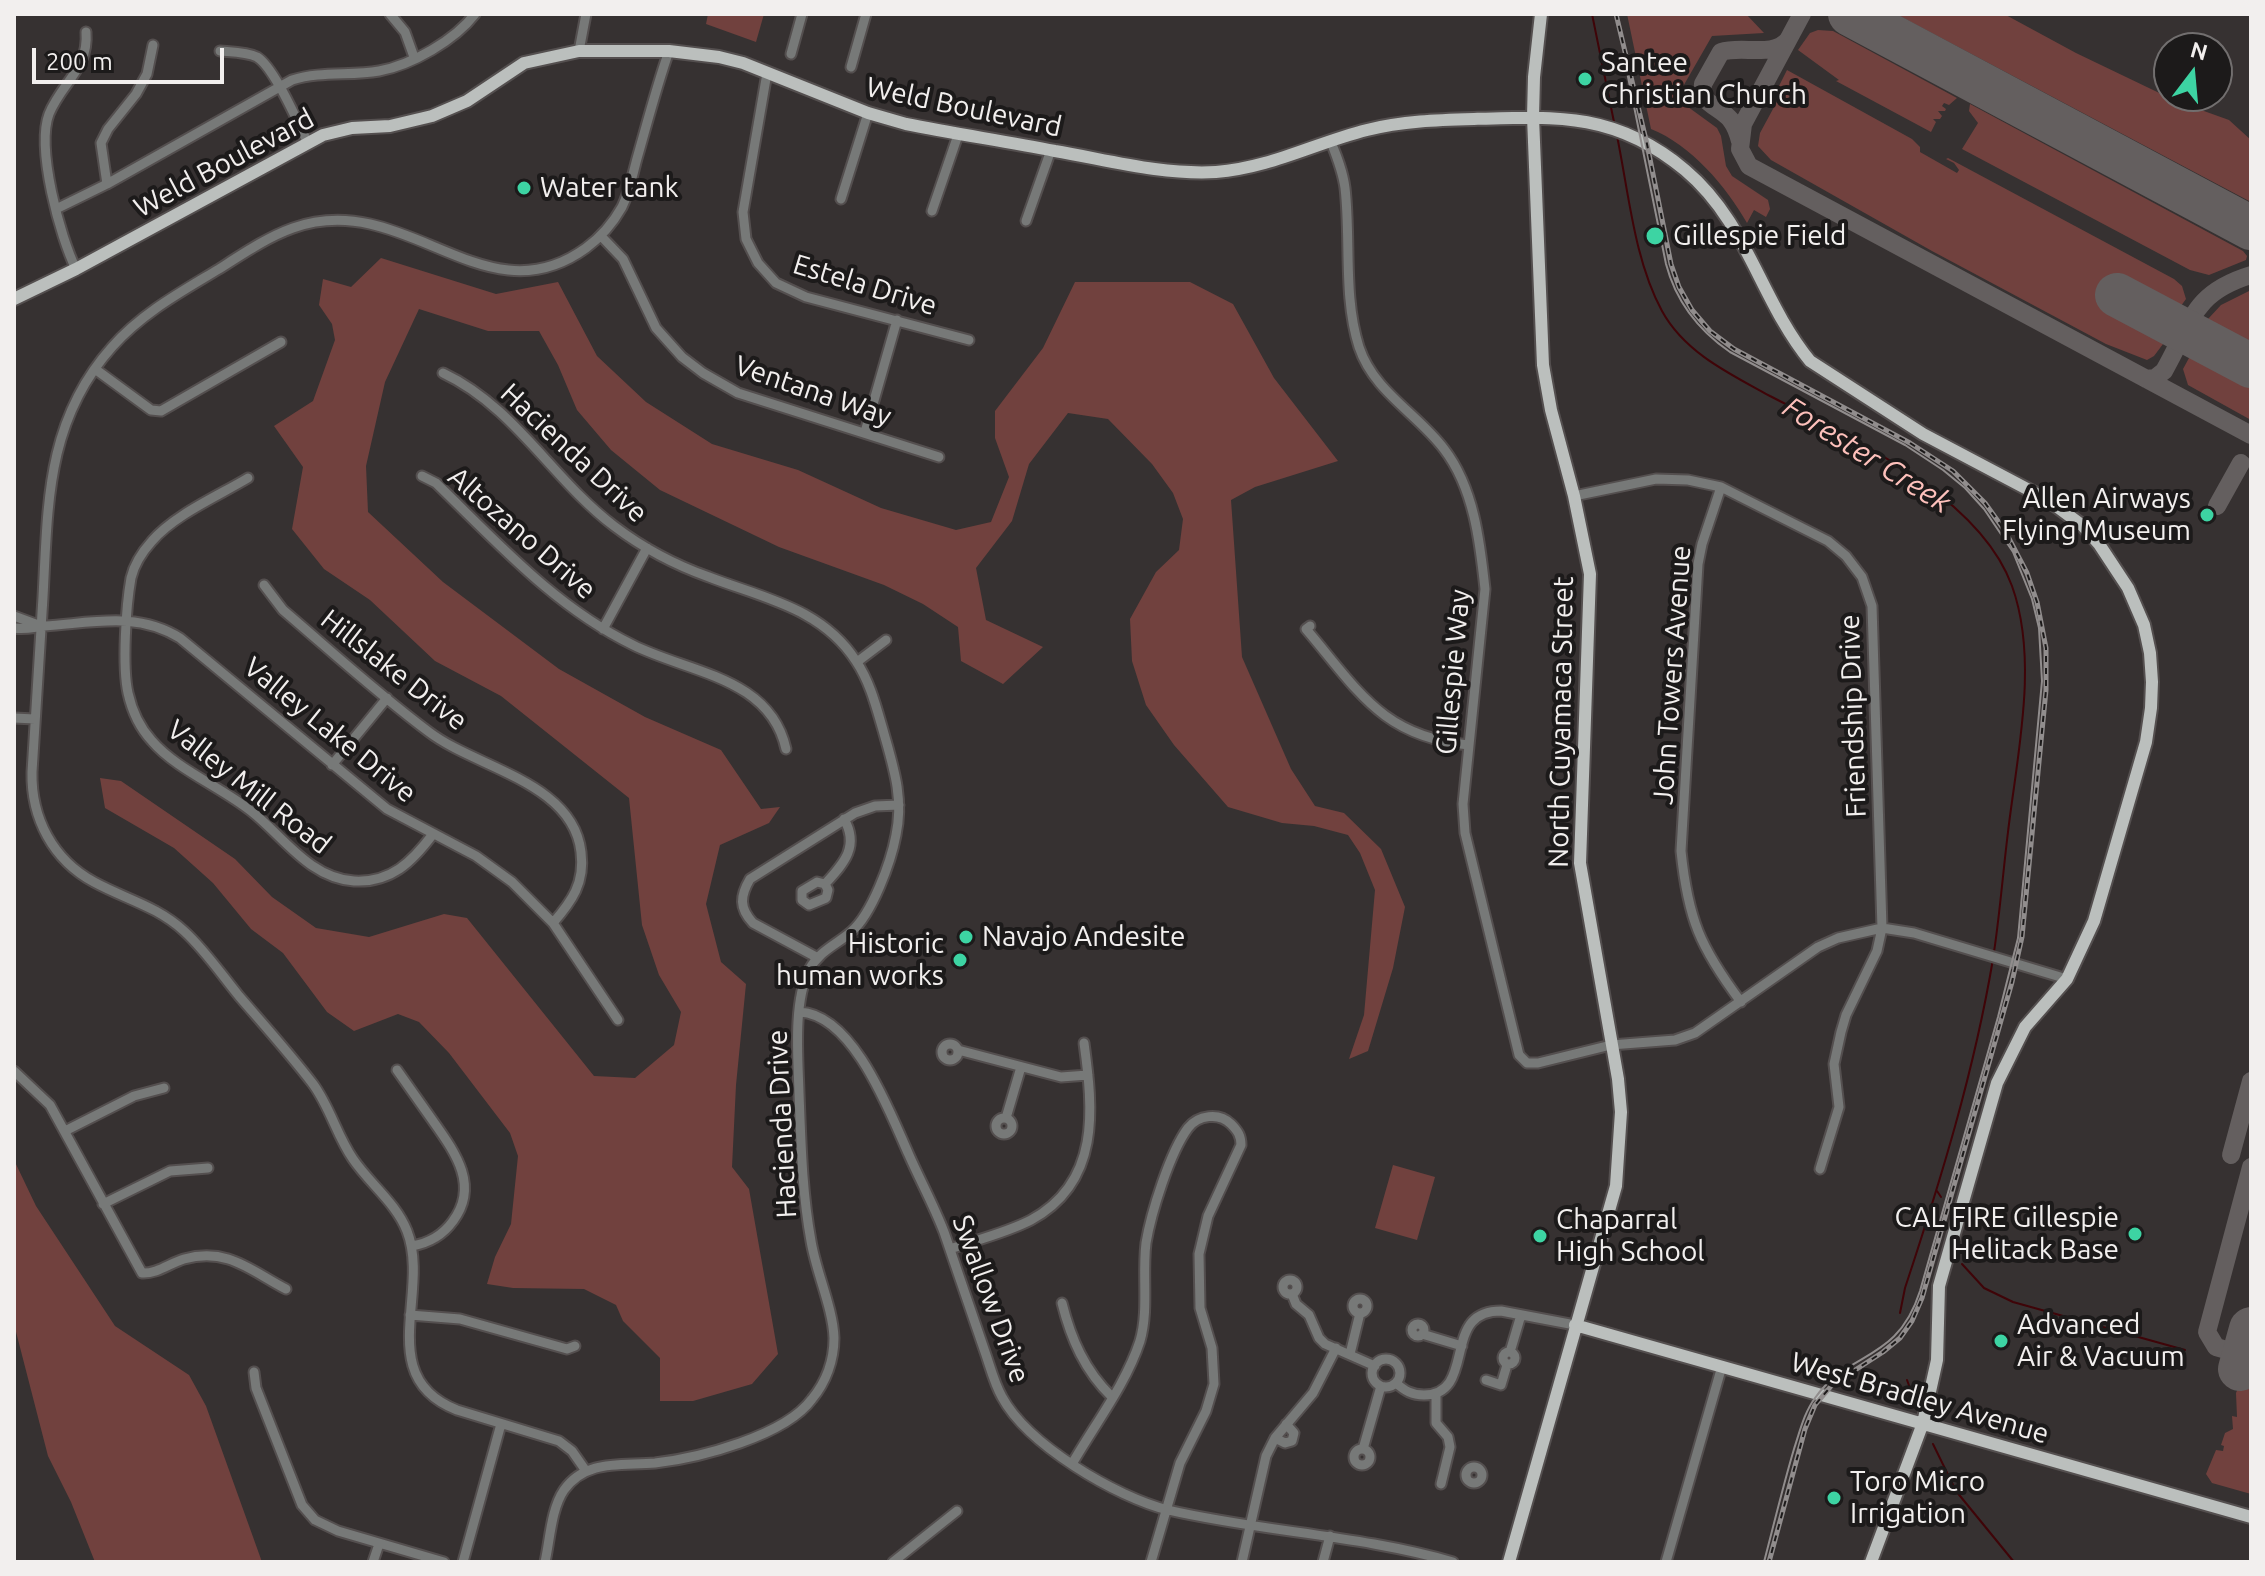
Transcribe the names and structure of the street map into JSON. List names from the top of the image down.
{
  "streets": {
    "main road": ["Weld Boulevard", "North Cuyamaca Street", "West Bradley Avenue"],
    "street": [
      "Estela Drive",
      "Ventana Way",
      "Hacienda Drive",
      "Altozano Drive",
      "Hillslake Drive",
      "Gillespie Way",
      "John Towers Avenue",
      "Friendship Drive",
      "Valley Lake Drive",
      "Valley Mill Road",
      "Swallow Drive"
    ]
  },
  "crossings": [
    ["Weld Boulevard", "Estela Drive"],
    ["Weld Boulevard", "Gillespie Way"],
    ["Weld Boulevard", "North Cuyamaca Street"],
    ["Weld Boulevard", "West Bradley Avenue"],
    ["Hacienda Drive", "Swallow Drive"],
    ["Hillslake Drive", "Valley Lake Drive"],
    ["Gillespie Way", "North Cuyamaca Street"],
    ["John Towers Avenue", "Friendship Drive"],
    ["North Cuyamaca Street", "West Bradley Avenue"],
    ["Valley Lake Drive", "Valley Mill Road"]
  ],
  "water": ["Forester Creek"],
  "places": [
    "Santee Christian Church",
    "Water tank",
    "Gillespie Field",
    "Allen Airways Flying Museum",
    "Navajo Andesite",
    "Historic human works",
    "CAL FIRE Gillespie Helitack Base",
    "Chaparral High School",
    "Advanced Air & Vacuum",
    "Toro Micro Irrigation"
  ],
  "scale_bar": "200 m",
  "north": "top"
}
